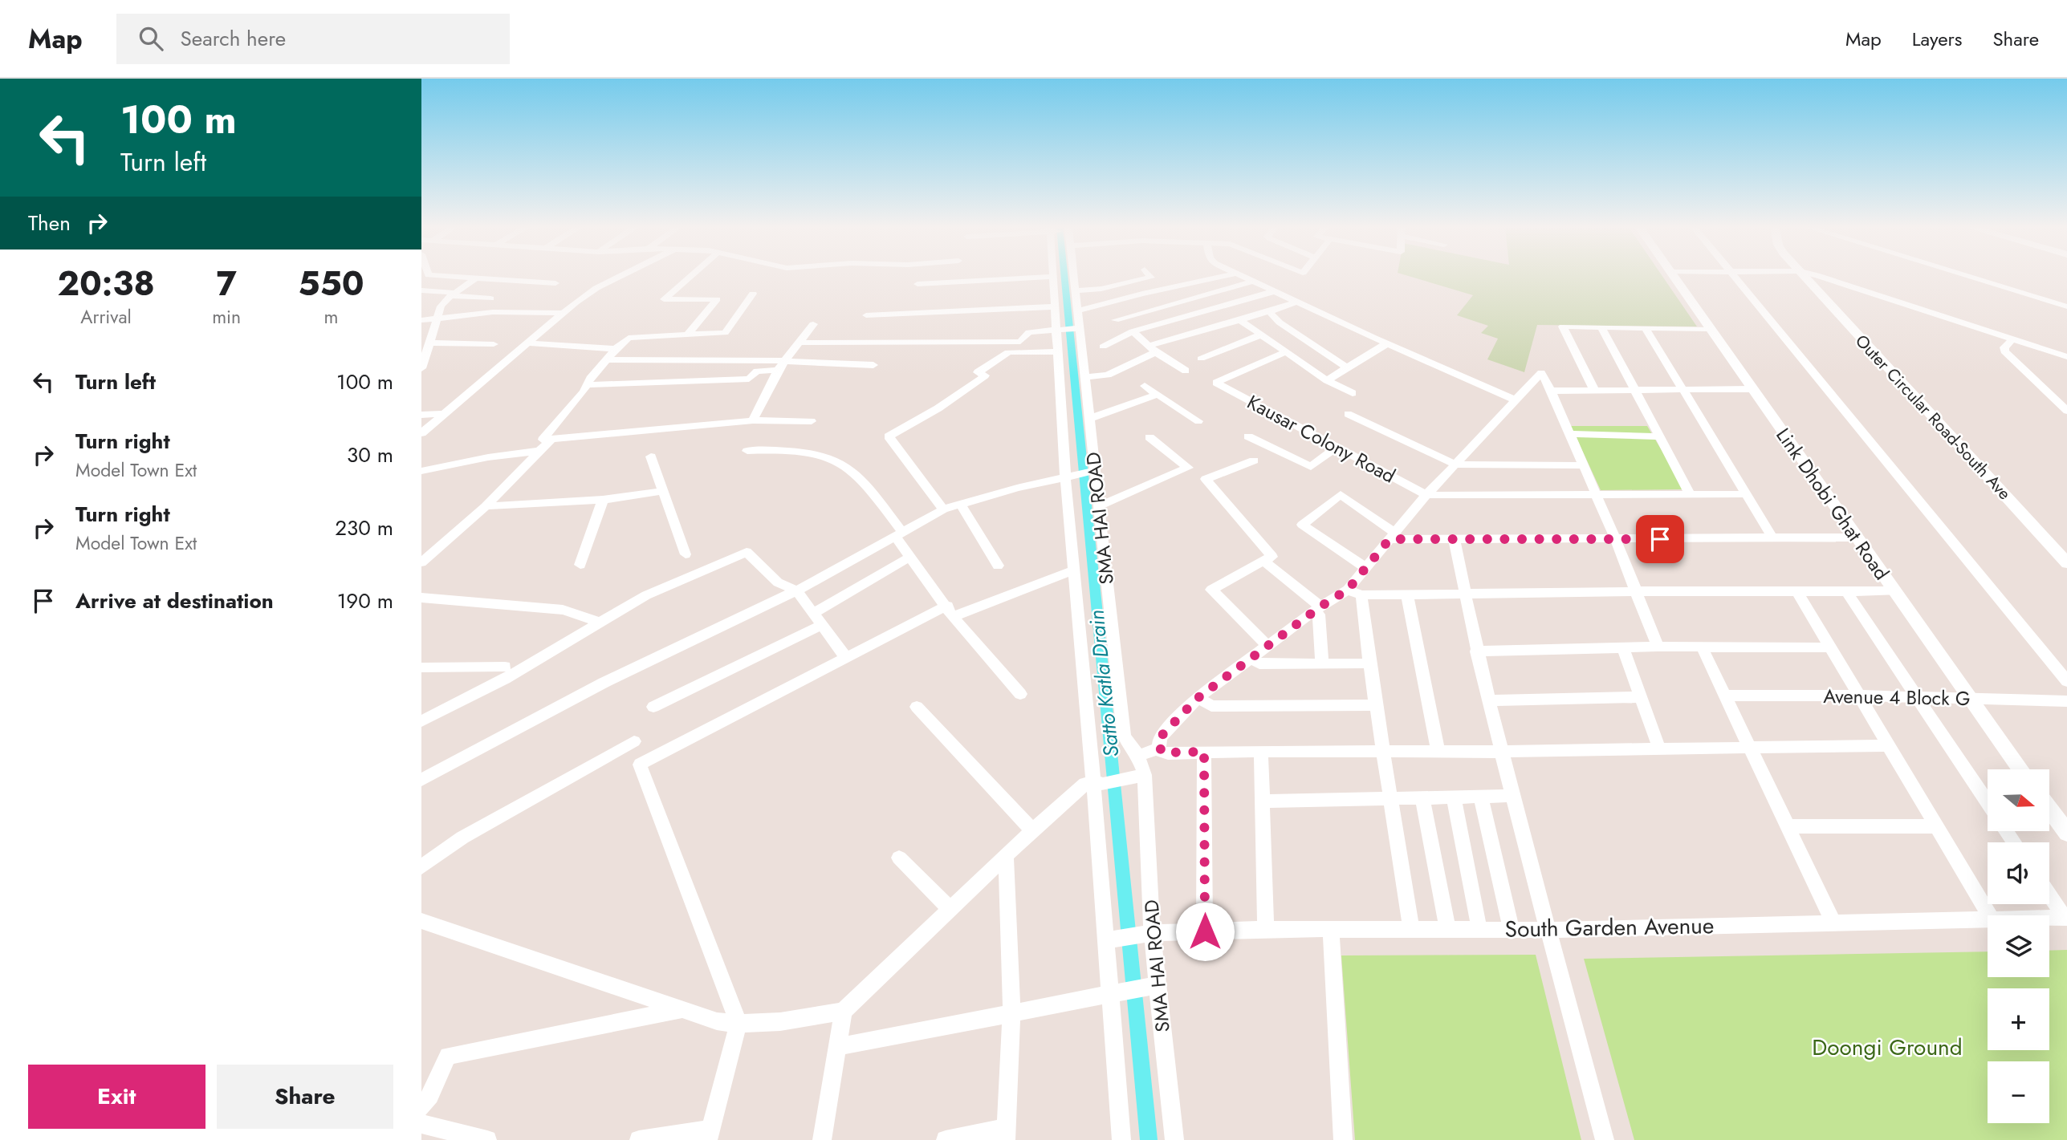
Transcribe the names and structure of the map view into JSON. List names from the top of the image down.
{
  "streets": {
    "street": [
      "Outer Circular Road-South Ave",
      "Kausar Colony Road",
      "Link Dhobi Ghat Road",
      "SMA HAI ROAD",
      "Avenue 4 Block G",
      "South Garden Avenue"
    ]
  },
  "crossings": [
    ["Link Dhobi Ghat Road", "Avenue 4 Block G"],
    ["SMA HAI ROAD", "South Garden Avenue"]
  ],
  "water": ["Satto Katla Drain"],
  "parks": ["Doongi Ground"],
  "north": "right",
  "page": {
    "header": "Map",
    "search": "Search here",
    "nav": ["Map", "Layers", "Share"],
    "turn": ["100 m", "Turn left"],
    "then": "Then",
    "eta": [
      "20:38",
      "Arrival",
      "7",
      "min",
      "550",
      "m"
    ],
    "list": [
      {
        "name": "Turn left",
        "value": "100 m"
      },
      {
        "name": "Turn right",
        "note": "Model Town Ext",
        "value": "30 m"
      },
      {
        "name": "Turn right",
        "note": "Model Town Ext",
        "value": "230 m"
      },
      {
        "name": "Arrive at destination",
        "value": "190 m"
      }
    ],
    "map_buttons": ["+", "−"],
    "buttons": ["Exit", "Share"]
  }
}
